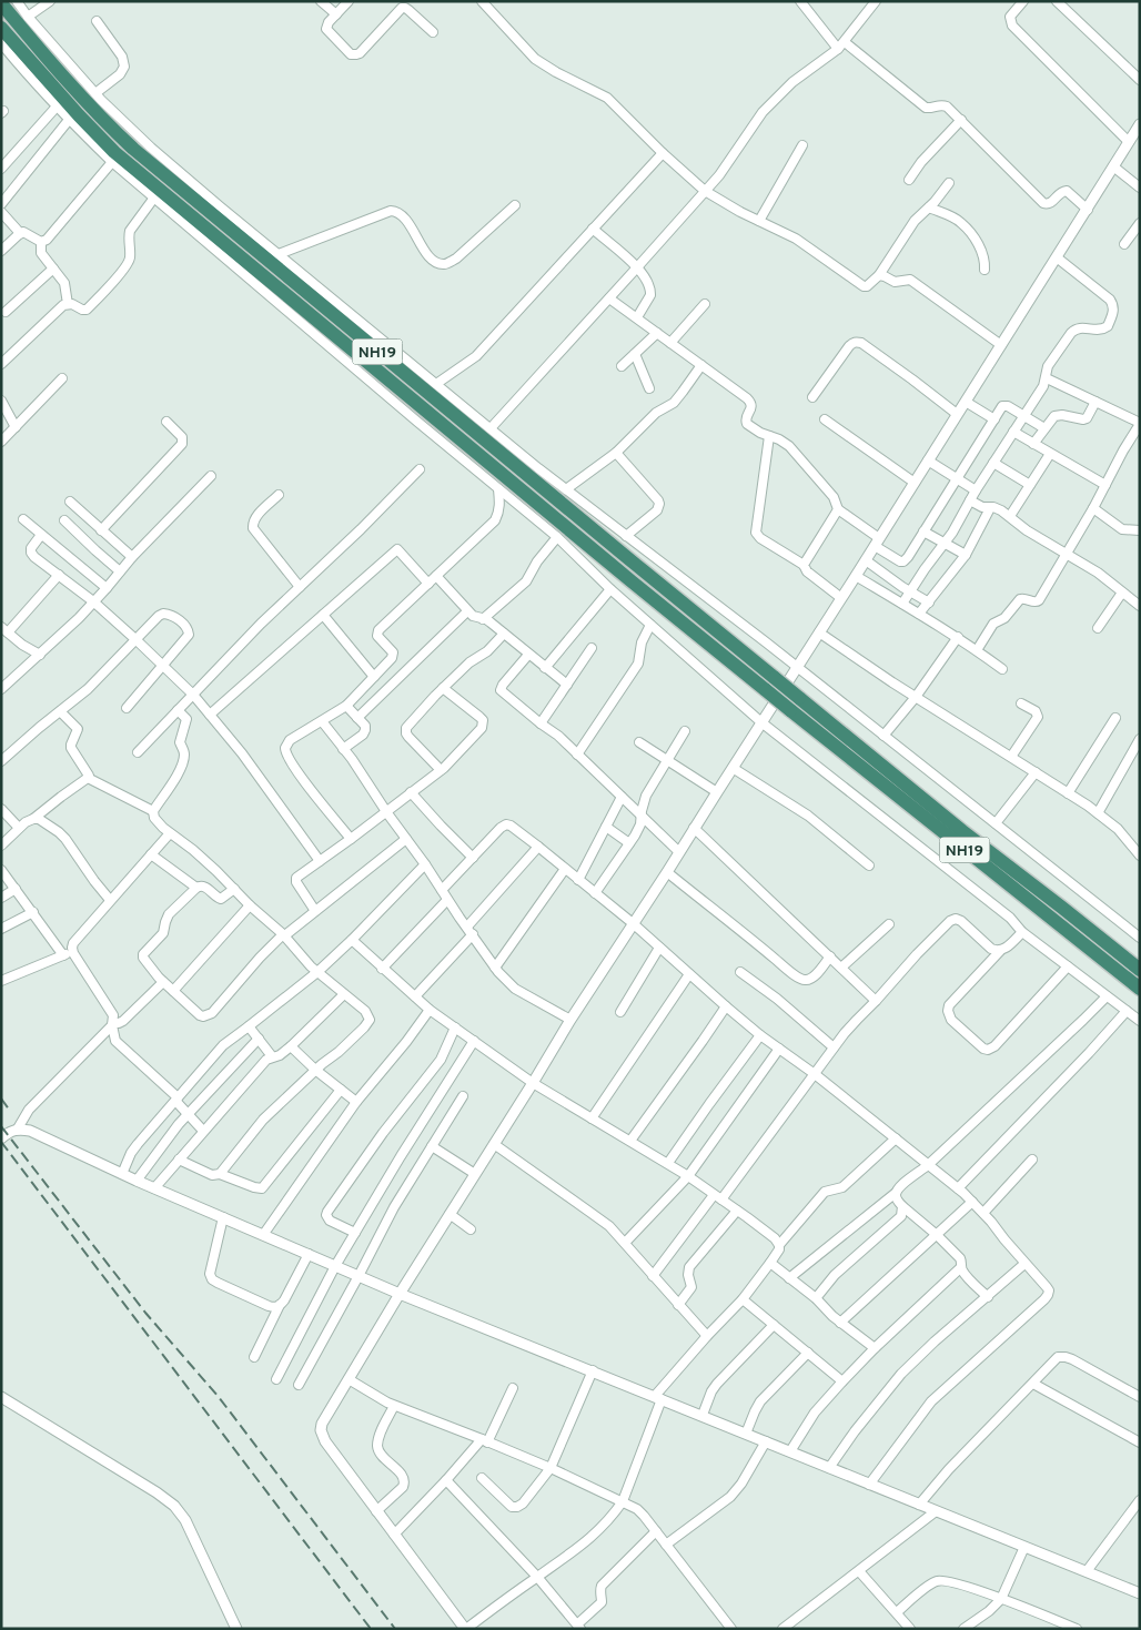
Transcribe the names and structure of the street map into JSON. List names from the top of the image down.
{
  "streets": {
    "highway": ["NH19"]
  }
}
